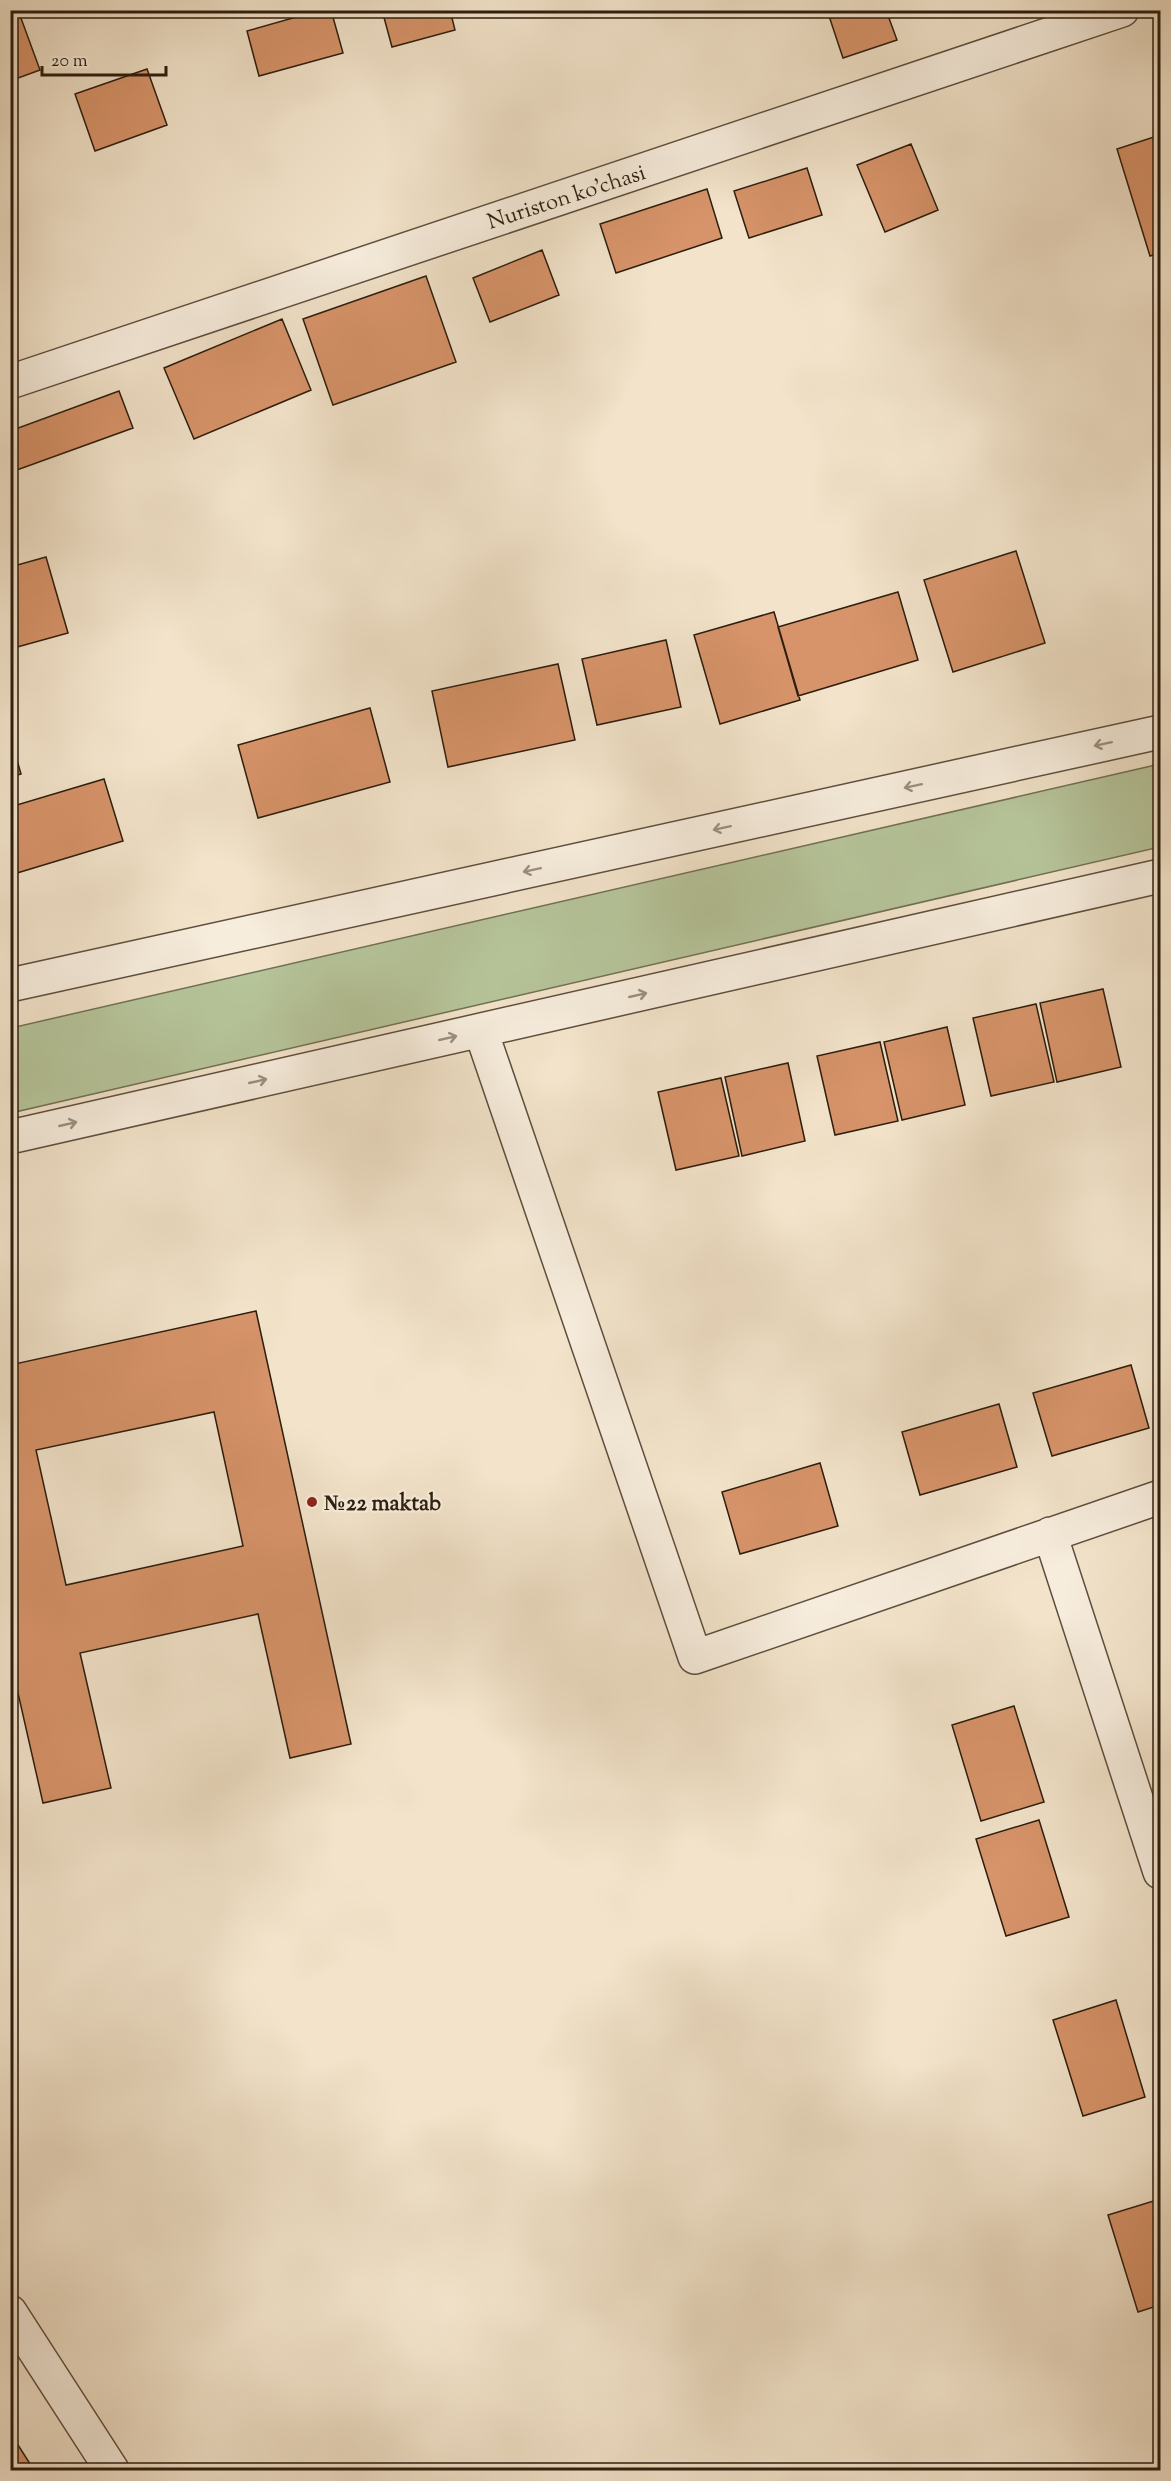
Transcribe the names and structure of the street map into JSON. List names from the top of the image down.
{
  "streets": {
    "street": ["Nuriston ko'chasi"]
  },
  "places": ["№22 maktab"],
  "scale_bar": "20 m"
}
